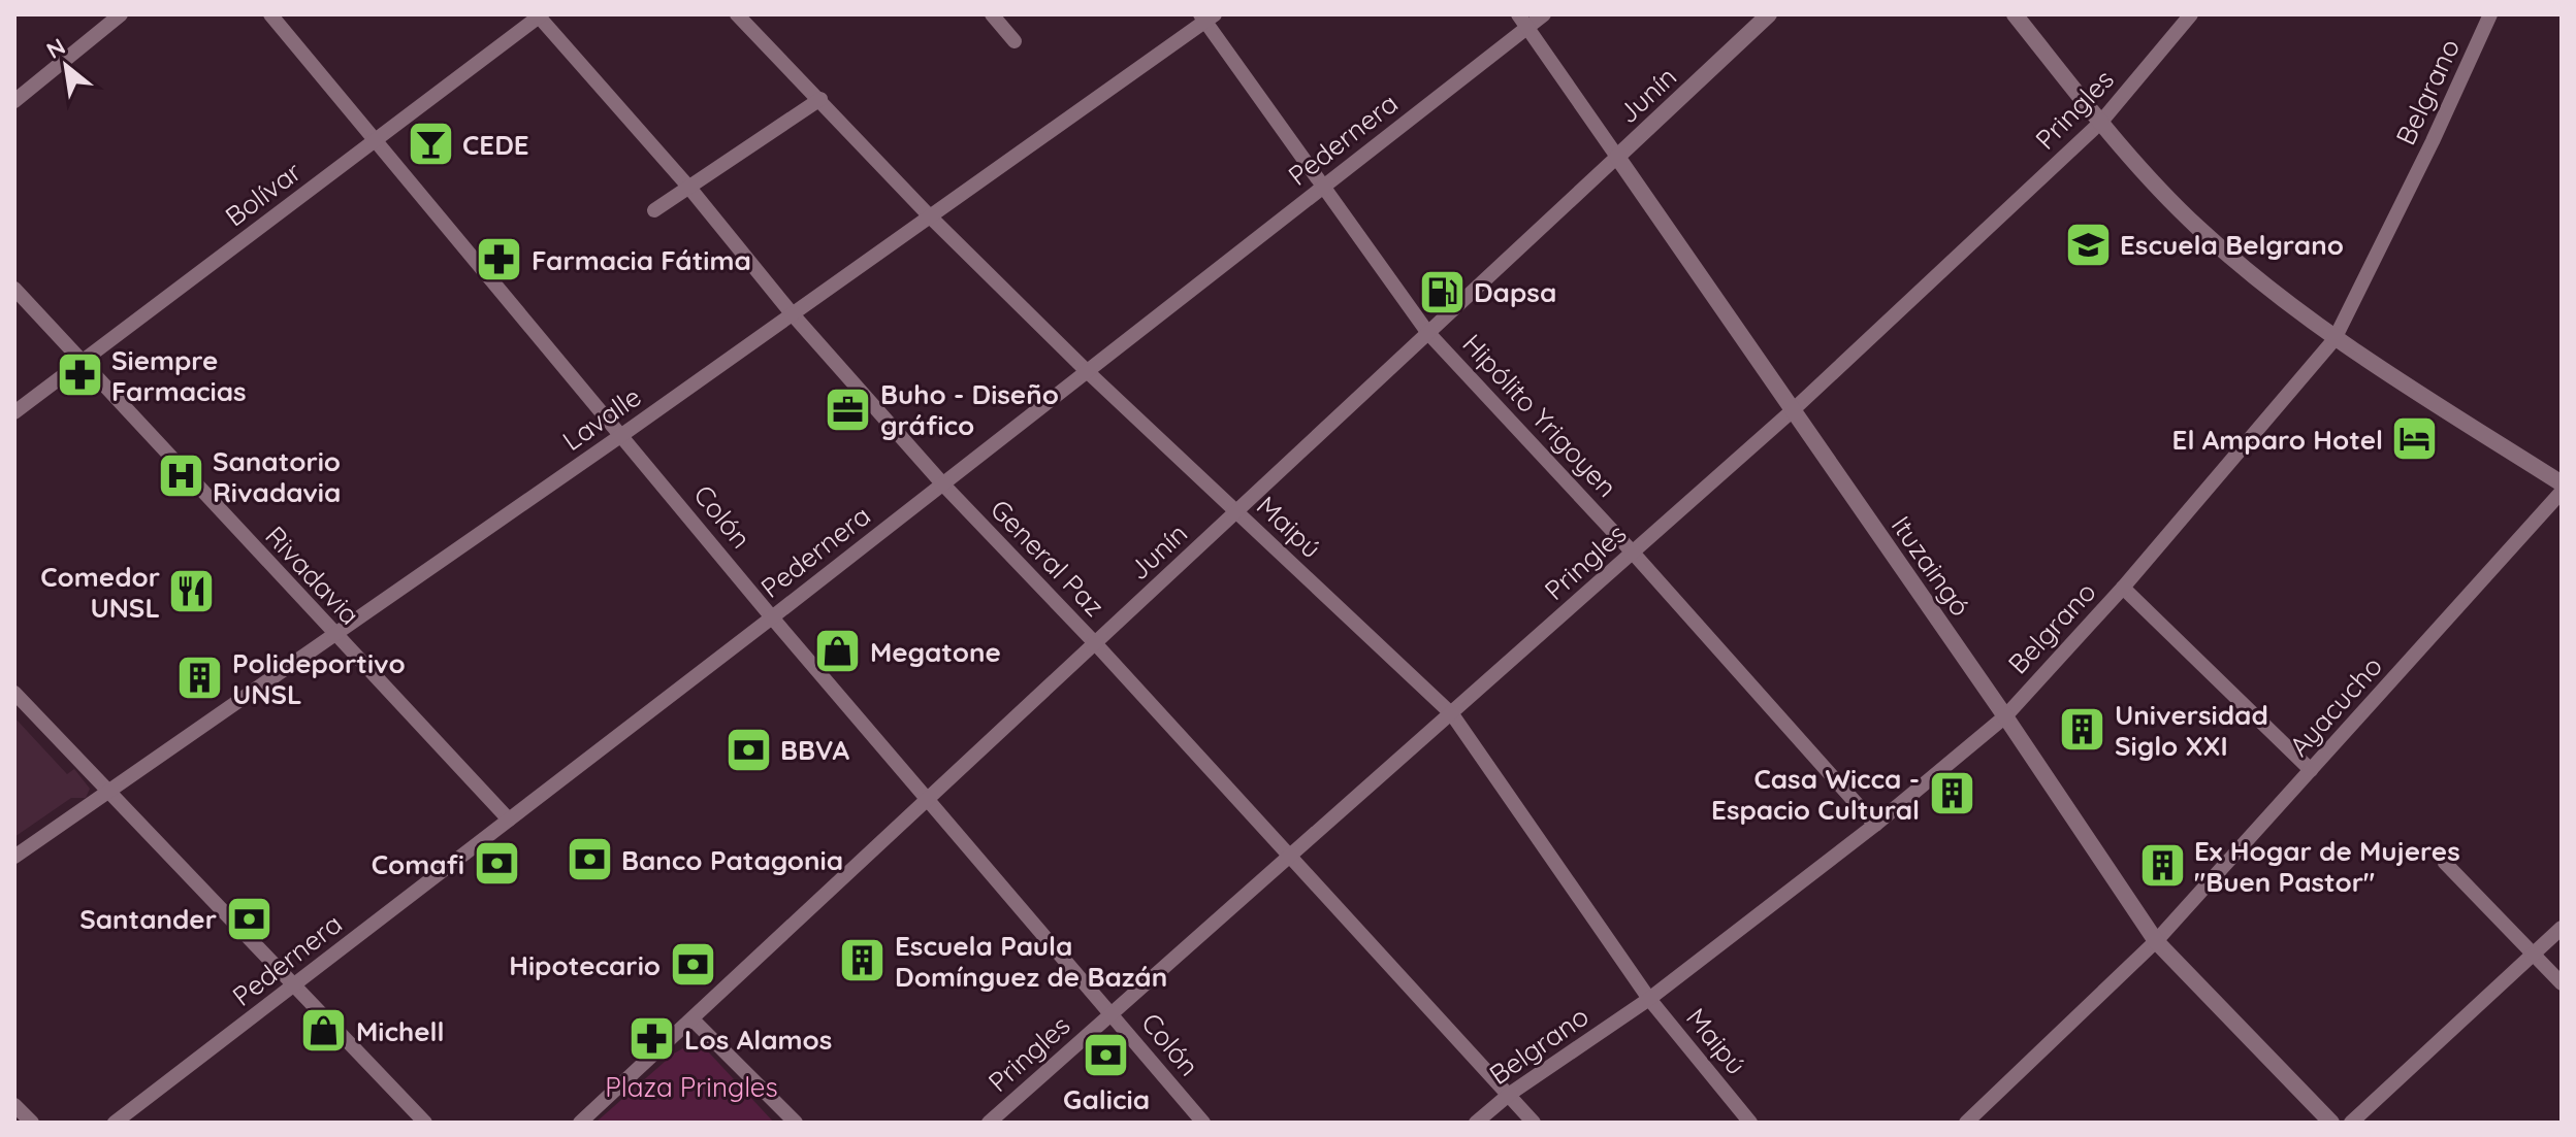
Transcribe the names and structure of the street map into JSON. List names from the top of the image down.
{
  "streets": {
    "street": [
      "Belgrano",
      "Junín",
      "Pringles",
      "Pedernera",
      "Bolívar",
      "Hipólito Yrigoyen",
      "Lavalle",
      "Colón",
      "Maipú",
      "General Paz",
      "Ituzaingó",
      "Rivadavia",
      "Ayacucho"
    ]
  },
  "crossings": [
    ["Belgrano", "Hipólito Yrigoyen"],
    ["Belgrano", "Maipú"],
    ["Belgrano", "General Paz"],
    ["Belgrano", "Ituzaingó"],
    ["Junín", "Hipólito Yrigoyen"],
    ["Junín", "Colón"],
    ["Junín", "Maipú"],
    ["Junín", "General Paz"],
    ["Junín", "Ituzaingó"],
    ["Pringles", "Hipólito Yrigoyen"],
    ["Pringles", "Colón"],
    ["Pringles", "Maipú"],
    ["Pringles", "General Paz"],
    ["Pringles", "Ituzaingó"],
    ["Pedernera", "Hipólito Yrigoyen"],
    ["Pedernera", "Colón"],
    ["Pedernera", "Maipú"],
    ["Pedernera", "General Paz"],
    ["Pedernera", "Ituzaingó"],
    ["Pedernera", "Rivadavia"],
    ["Bolívar", "Colón"],
    ["Bolívar", "General Paz"],
    ["Bolívar", "Rivadavia"],
    ["Hipólito Yrigoyen", "Lavalle"],
    ["Lavalle", "Colón"],
    ["Lavalle", "Maipú"],
    ["Lavalle", "General Paz"],
    ["Lavalle", "Rivadavia"],
    ["Ituzaingó", "Ayacucho"]
  ],
  "parks": ["Plaza Pringles"],
  "places": {
    "bar": ["CEDE"],
    "school or university": ["Escuela Belgrano"],
    "pharmacy": ["Farmacia Fátima", "Siempre Farmacias", "Los Alamos"],
    "fuel station": ["Dapsa"],
    "office": ["Buho - Diseño gráfico"],
    "hotel": ["El Amparo Hotel"],
    "hospital": ["Sanatorio Rivadavia"],
    "restaurant": ["Comedor UNSL"],
    "shop": ["Megatone", "Michell"],
    "building": [
      "Polideportivo UNSL",
      "Universidad Siglo XXI",
      "Casa Wicca - Espacio Cultural",
      "Ex Hogar de Mujeres \"Buen Pastor\"",
      "Escuela Paula Domínguez de Bazán"
    ],
    "bank": [
      "BBVA",
      "Banco Patagonia",
      "Comafi",
      "Santander",
      "Hipotecario",
      "Galicia"
    ]
  },
  "north": "top left"
}
